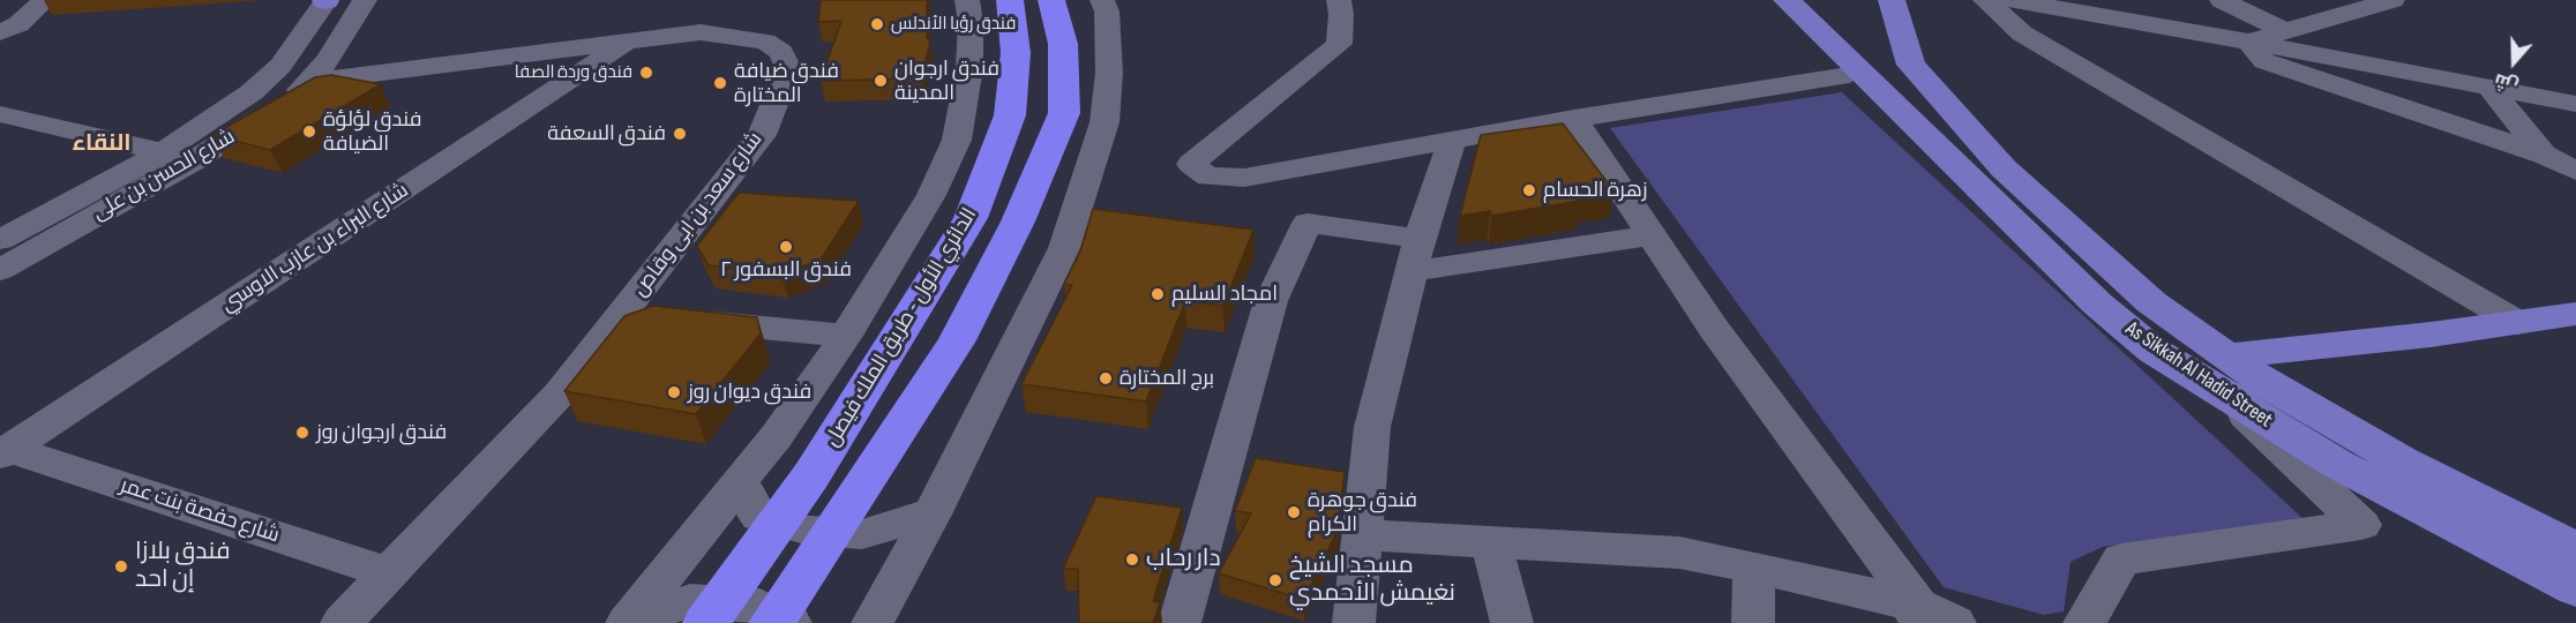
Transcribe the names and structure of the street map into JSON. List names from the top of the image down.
{
  "streets": {
    "highway": ["الدائري الأول - طريق الملك فيصل"],
    "main road": ["As Sikkah Al Hadid Street"],
    "street": [
      "شارع الحسن بن على",
      "شارع سعد بن ابى وقاص",
      "شارع البراء بن عازب الاوسي",
      "شارع حفصة بنت عمر"
    ]
  },
  "crossings": [
    ["شارع الحسن بن على", "شارع سعد بن ابى وقاص"],
    ["شارع سعد بن ابى وقاص", "شارع البراء بن عازب الاوسي"],
    ["شارع سعد بن ابى وقاص", "شارع حفصة بنت عمر"],
    ["شارع البراء بن عازب الاوسي", "شارع حفصة بنت عمر"]
  ],
  "districts": ["النقاء"],
  "places": [
    "فندق رؤيا الأندلس",
    "فندق وردة الصفا",
    "فندق ارجوان المدينة",
    "فندق ضيافة المختارة",
    "فندق لؤلؤة الضيافة",
    "فندق السعفة",
    "زهرة الحسام",
    "فندق البسفور ٢",
    "امجاد السلیم",
    "برج المختارة",
    "فندق ديوان روز",
    "فندق ارجوان روز",
    "فندق جوهرة الكرام",
    "دار رحاب",
    "فندق بلازا إن احد",
    "مسجد الشيخ نغيمش الأحمدي"
  ],
  "north": "bottom"
}
